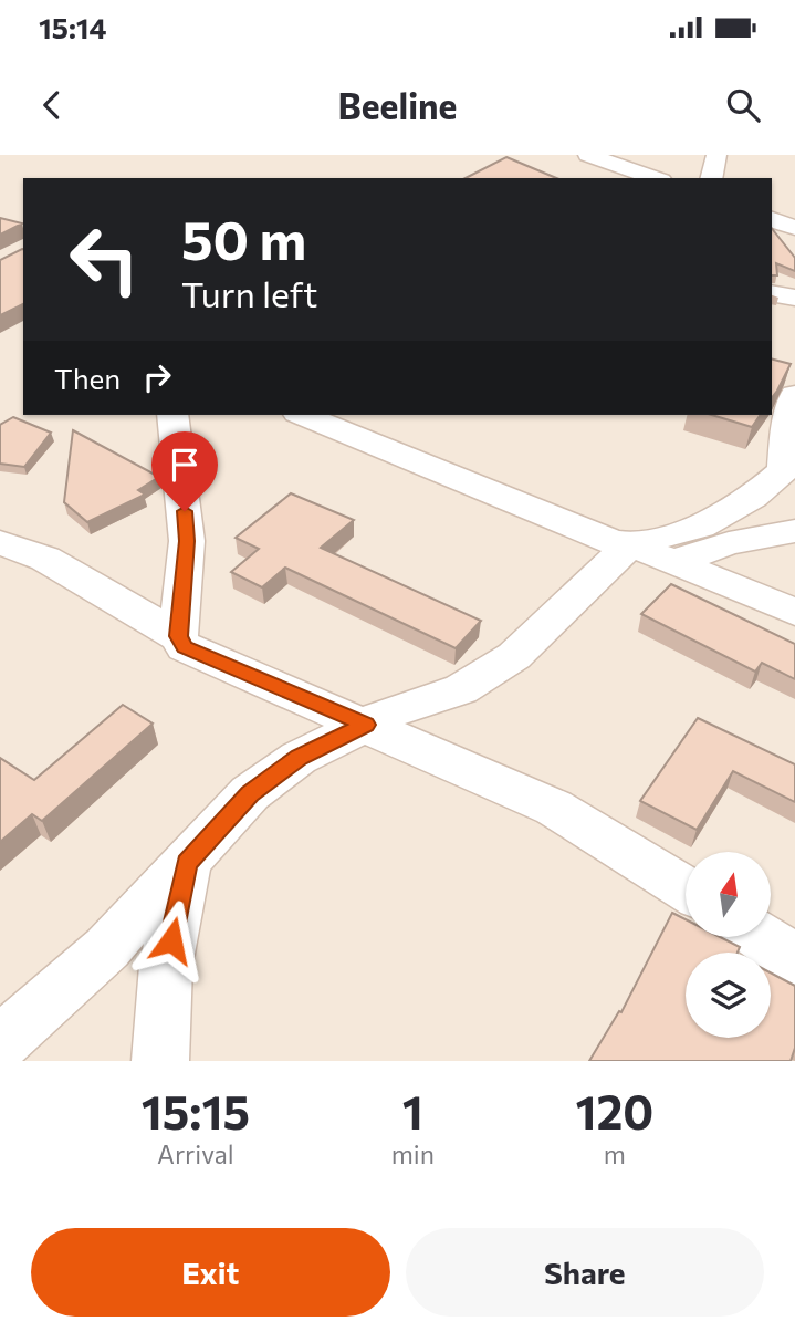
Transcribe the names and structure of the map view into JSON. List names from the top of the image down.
{
  "north": "top",
  "page": {
    "status": "15:14",
    "header": "Beeline",
    "turn": ["50 m", "Turn left"],
    "then": "Then",
    "eta": [
      "15:15",
      "Arrival",
      "1",
      "min",
      "120",
      "m"
    ],
    "buttons": ["Exit", "Share"]
  }
}
